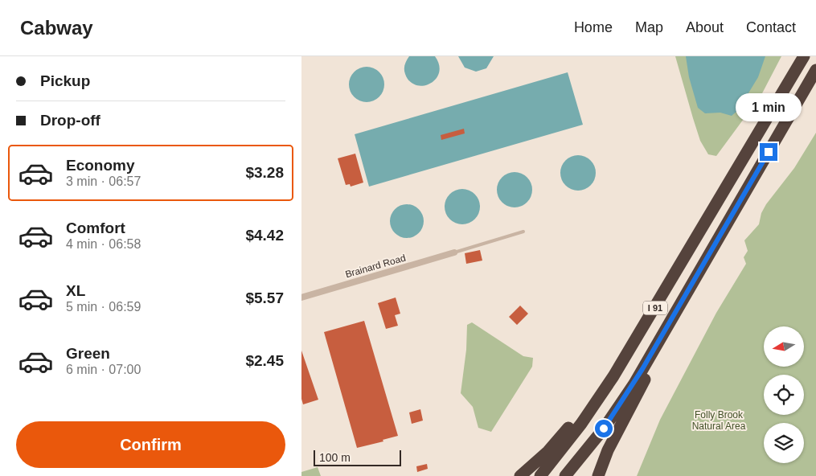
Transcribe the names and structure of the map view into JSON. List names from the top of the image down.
{
  "streets": {
    "highway": ["I 91"],
    "street": ["Brainard Road"]
  },
  "parks": ["Folly Brook Natural Area"],
  "scale_bar": "100 m",
  "north": "left",
  "page": {
    "header": "Cabway",
    "nav": [
      "Home",
      "Map",
      "About",
      "Contact"
    ],
    "banner": ["Pickup", "Drop-off"],
    "bubble": "1 min",
    "list": [
      {
        "name": "Economy",
        "note": "3 min · 06:57",
        "value": "$3.28"
      },
      {
        "name": "Comfort",
        "note": "4 min · 06:58",
        "value": "$4.42"
      },
      {
        "name": "XL",
        "note": "5 min · 06:59",
        "value": "$5.57"
      },
      {
        "name": "Green",
        "note": "6 min · 07:00",
        "value": "$2.45"
      }
    ],
    "buttons": "Confirm",
    "scale": "100 m"
  }
}
